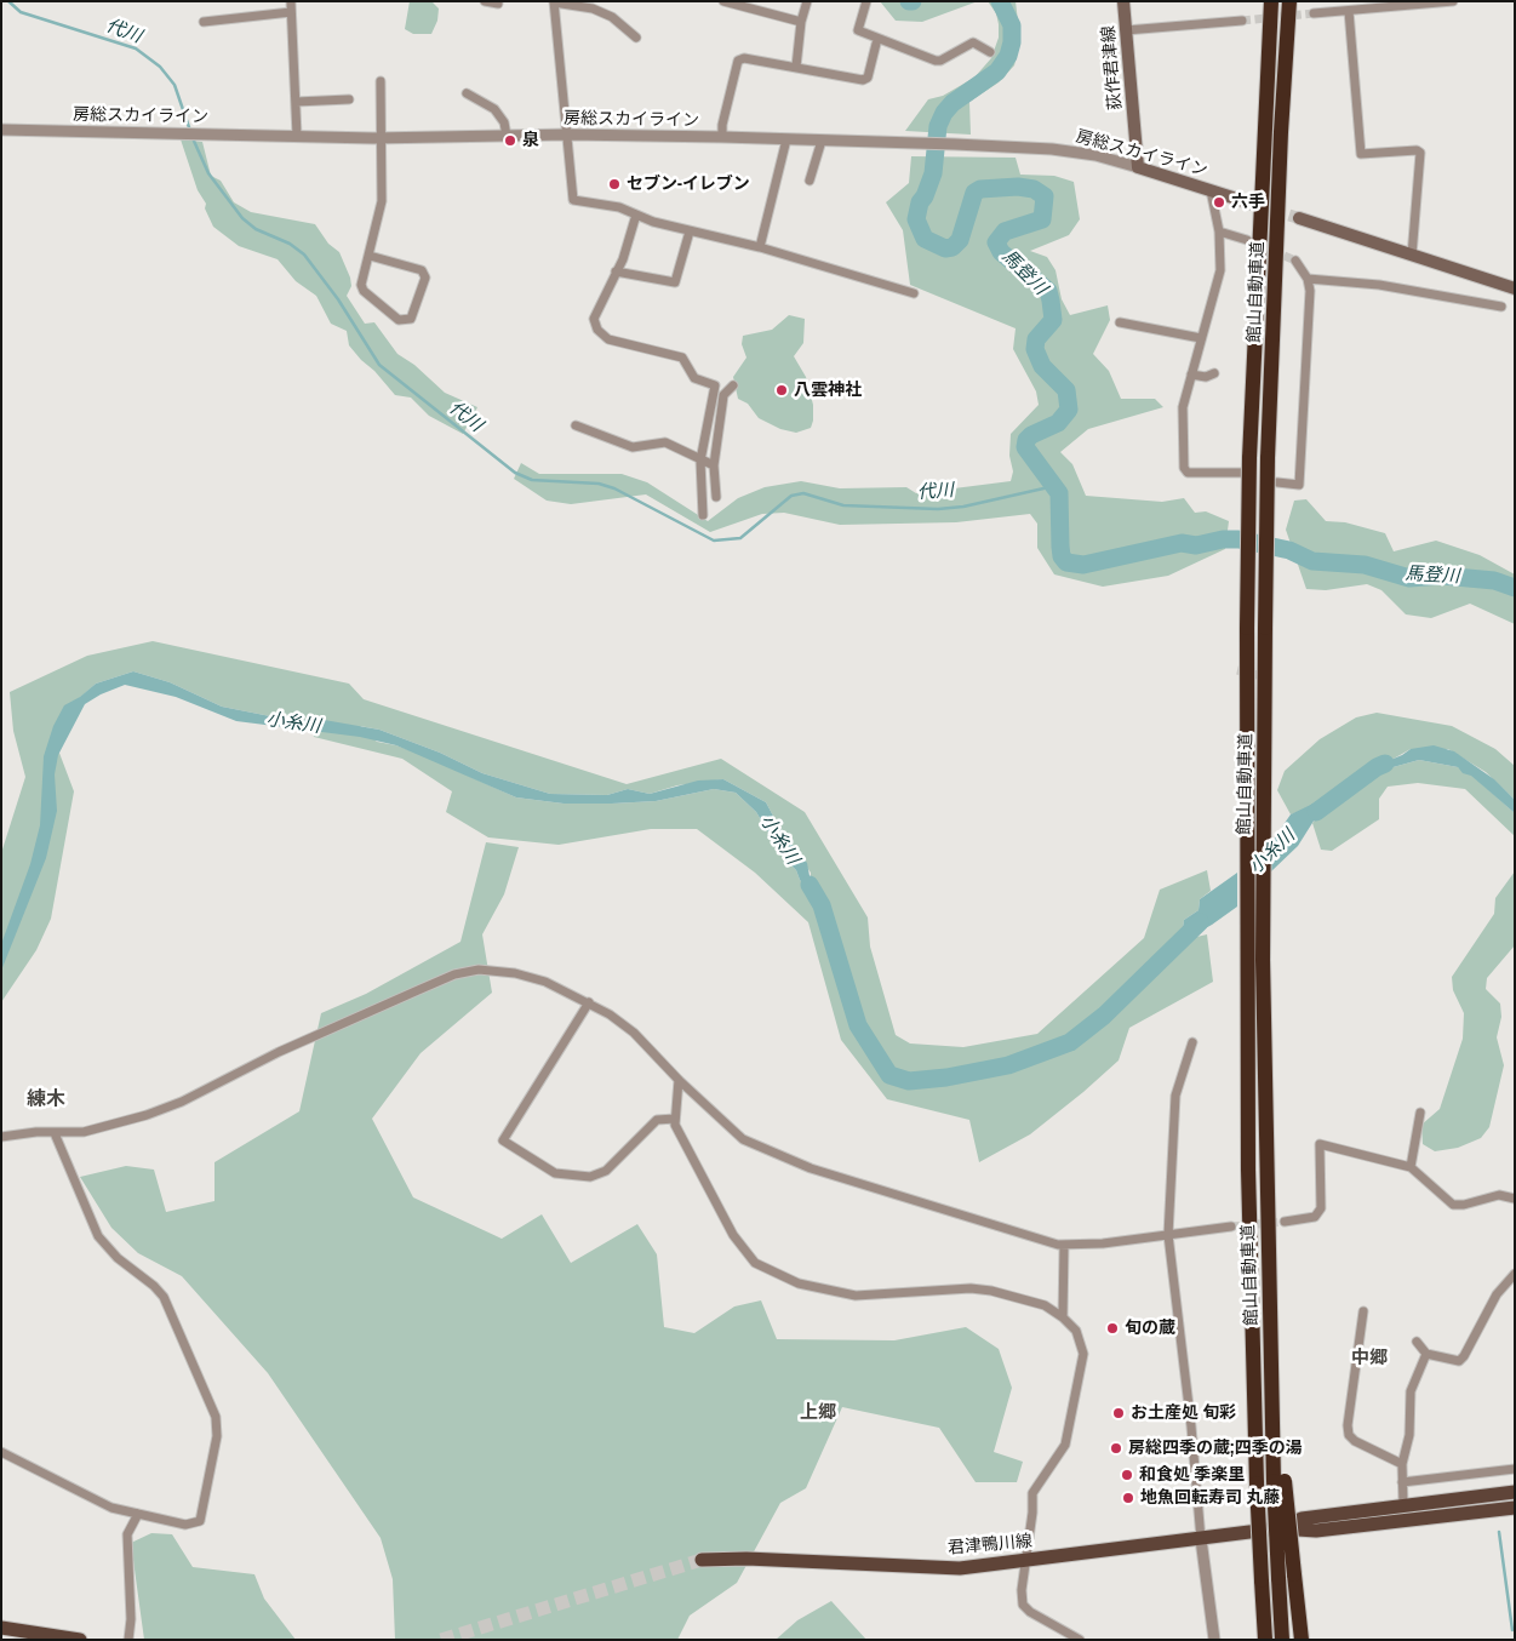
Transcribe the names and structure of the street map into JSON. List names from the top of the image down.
{
  "streets": {
    "highway": ["館山自動車道"],
    "main road": ["荻作君津線", "房総スカイライン", "君津鴨川線"]
  },
  "crossings": [
    ["荻作君津線", "房総スカイライン"]
  ],
  "districts": ["練木", "中郷", "上郷"],
  "water": ["代川", "馬登川", "小糸川"],
  "places": [
    "泉",
    "セブン-イレブン",
    "六手",
    "八雲神社",
    "旬の蔵",
    "お土産処 旬彩",
    "房総四季の蔵;四季の湯",
    "和食処 季楽里",
    "地魚回転寿司 丸藤"
  ]
}
